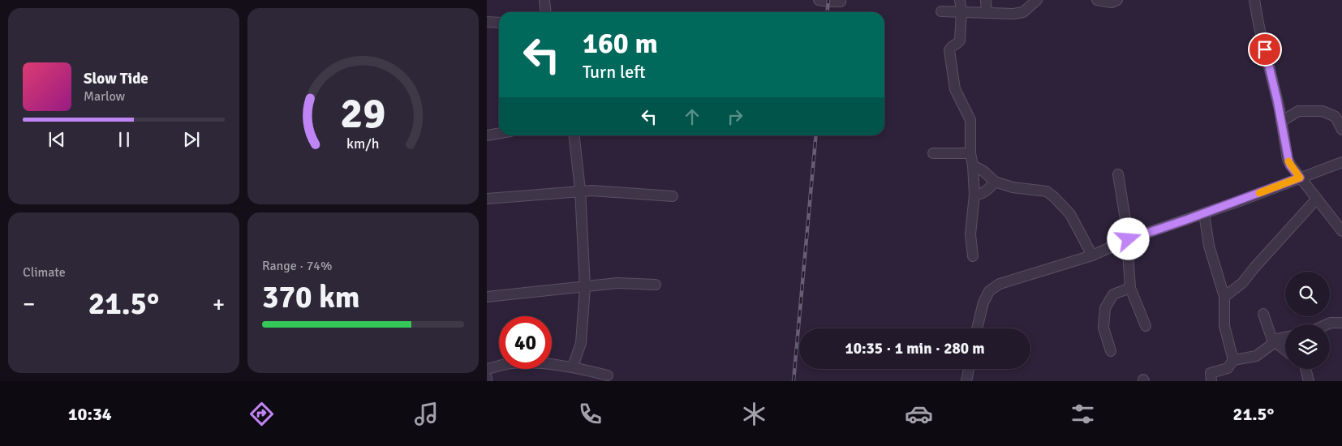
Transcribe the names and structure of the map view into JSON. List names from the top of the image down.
{
  "page": {
    "turn": ["160 m", "Turn left"],
    "song": ["Slow Tide", "Marlow"],
    "tile": [
      "Climate",
      ["Range · 74%", "370 km"]
    ],
    "heat": ["−", "21.5°", "+"],
    "limit": "40",
    "trip": "10:35 · 1 min · 280 m",
    "tabs": ["10:34", "21.5°"],
    "gauge": ["29", "km/h"]
  }
}
